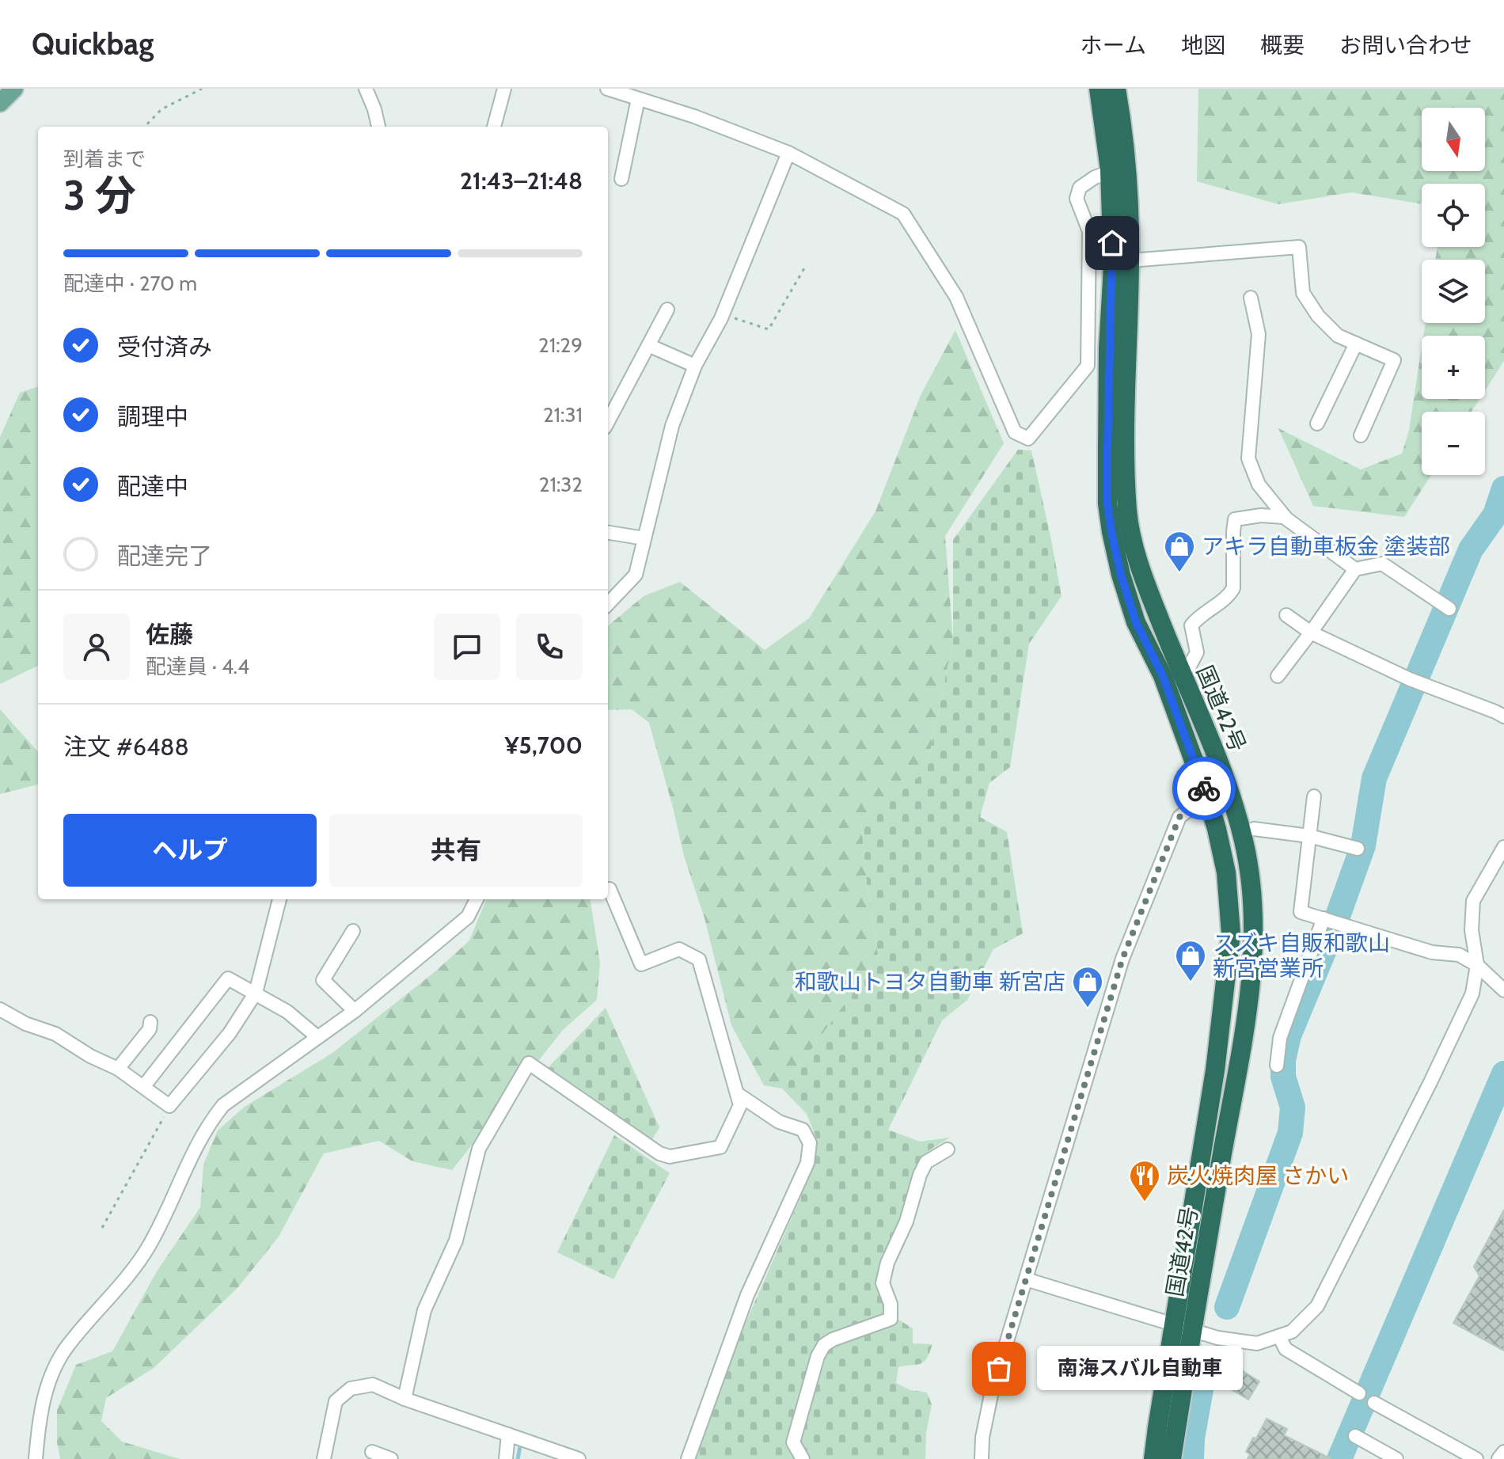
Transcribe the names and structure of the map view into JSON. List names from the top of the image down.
{
  "streets": {
    "highway": ["国道42号"]
  },
  "places": {
    "shop": ["アキラ自動車板金 塗装部", "スズキ自販和歌山 新宮営業所", "和歌山トヨタ自動車 新宮店"],
    "restaurant": ["炭火焼肉屋 さかい"],
    "other": ["南海スバル自動車"]
  },
  "north": "bottom",
  "page": {
    "header": "Quickbag",
    "nav": [
      "ホーム",
      "地図",
      "概要",
      "お問い合わせ"
    ],
    "map_buttons": ["+", "−"],
    "heading": ["3 分", "到着まで", "21:43–21:48"],
    "panel": [
      "佐藤",
      "配達員 · 4.4",
      "注文 #6488",
      "¥5,700"
    ],
    "bar": "配達中 · 270 m",
    "list": [
      ["受付済み", "21:29"],
      ["調理中", "21:31"],
      ["配達中", "21:32"],
      "配達完了"
    ],
    "buttons": ["ヘルプ", "共有"],
    "bubble": "南海スバル自動車"
  }
}
